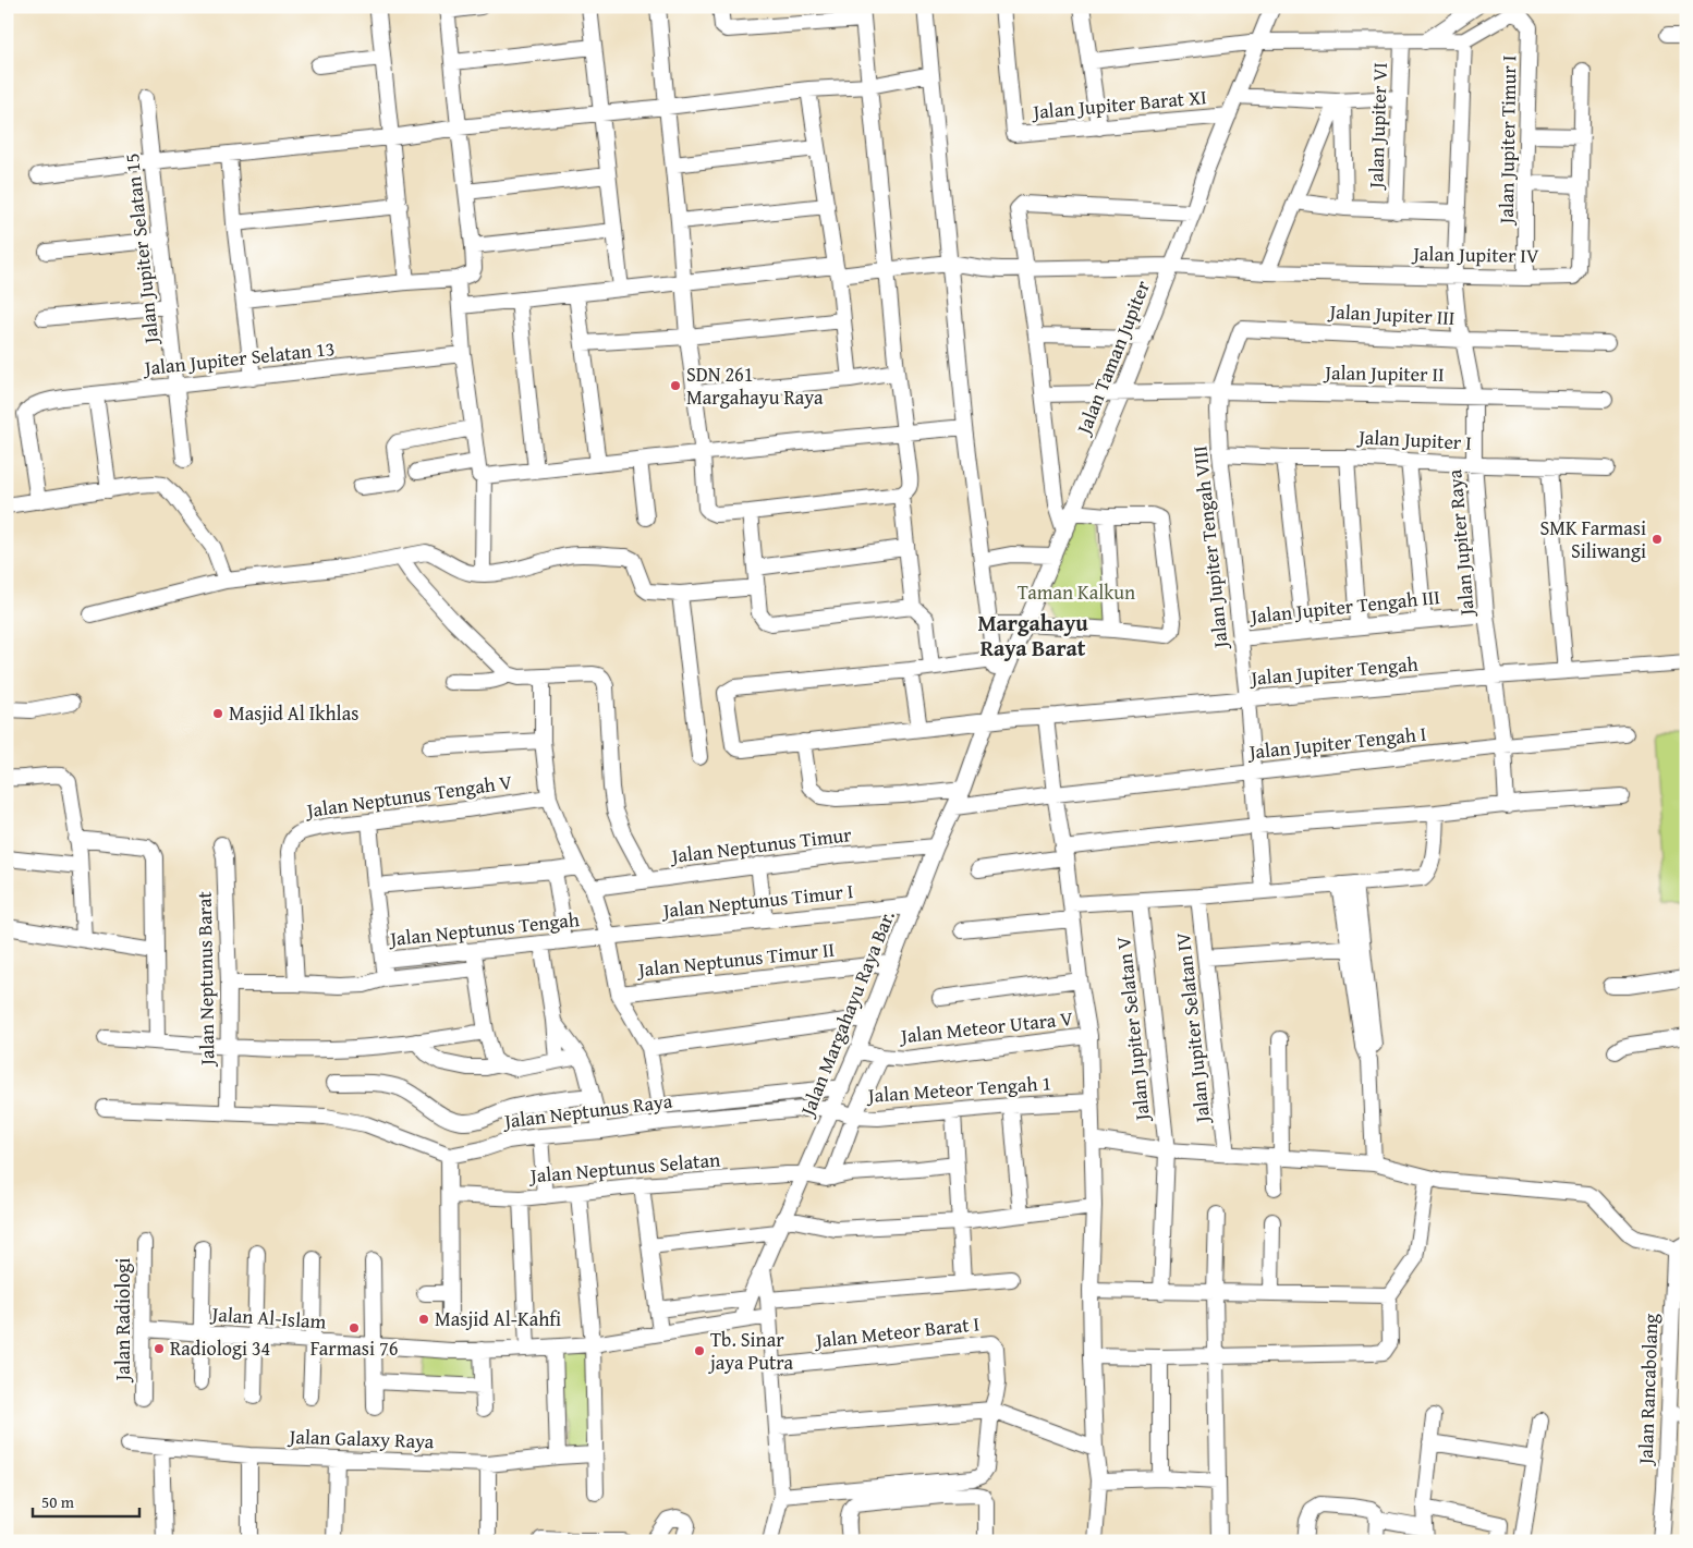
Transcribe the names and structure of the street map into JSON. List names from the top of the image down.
{
  "streets": {
    "street": [
      "Jalan Jupiter Barat XI",
      "Jalan Jupiter VI",
      "Jalan Jupiter Timur I",
      "Jalan Jupiter Selatan 15",
      "Jalan Jupiter IV",
      "Jalan Jupiter III",
      "Jalan Taman Jupiter",
      "Jalan Jupiter Selatan 13",
      "Jalan Jupiter II",
      "Jalan Jupiter I",
      "Jalan Jupiter Raya",
      "Jalan Jupiter Tengah VIII",
      "Jalan Jupiter Tengah III",
      "Jalan Jupiter Tengah",
      "Jalan Jupiter Tengah I",
      "Jalan Neptunus Tengah V",
      "Jalan Neptunus Timur",
      "Jalan Neptunus Timur I",
      "Jalan Neptunus Tengah",
      "Jalan Neptunus Timur II",
      "Jalan Neptunus Barat",
      "Jalan Margahayu Raya Bar.",
      "Jalan Meteor Utara V",
      "Jalan Jupiter Selatan IV",
      "Jalan Jupiter Selatan V",
      "Jalan Meteor Tengah 1",
      "Jalan Neptunus Raya",
      "Jalan Neptunus Selatan",
      "Jalan Al-Islam",
      "Jalan Radiologi",
      "Jalan Meteor Barat I",
      "Jalan Rancabolang",
      "Jalan Galaxy Raya"
    ]
  },
  "crossings": [
    ["Jalan Jupiter Barat XI", "Jalan Taman Jupiter"],
    ["Jalan Jupiter Timur I", "Jalan Jupiter IV"],
    ["Jalan Jupiter Selatan 15", "Jalan Jupiter Selatan 13"],
    ["Jalan Jupiter IV", "Jalan Taman Jupiter"],
    ["Jalan Jupiter IV", "Jalan Jupiter Raya"],
    ["Jalan Jupiter III", "Jalan Jupiter II"],
    ["Jalan Jupiter III", "Jalan Jupiter Raya"],
    ["Jalan Jupiter III", "Jalan Jupiter Tengah VIII"],
    ["Jalan Taman Jupiter", "Jalan Jupiter II"],
    ["Jalan Taman Jupiter", "Jalan Jupiter Tengah"],
    ["Jalan Taman Jupiter", "Jalan Margahayu Raya Bar."],
    ["Jalan Jupiter II", "Jalan Jupiter Raya"],
    ["Jalan Jupiter II", "Jalan Jupiter Tengah VIII"],
    ["Jalan Jupiter I", "Jalan Jupiter Raya"],
    ["Jalan Jupiter I", "Jalan Jupiter Tengah VIII"],
    ["Jalan Jupiter Raya", "Jalan Jupiter Tengah III"],
    ["Jalan Jupiter Raya", "Jalan Jupiter Tengah"],
    ["Jalan Jupiter Raya", "Jalan Jupiter Tengah I"],
    ["Jalan Jupiter Tengah VIII", "Jalan Jupiter Tengah III"],
    ["Jalan Jupiter Tengah VIII", "Jalan Jupiter Tengah"],
    ["Jalan Jupiter Tengah VIII", "Jalan Jupiter Tengah I"],
    ["Jalan Jupiter Tengah", "Jalan Margahayu Raya Bar."],
    ["Jalan Jupiter Tengah I", "Jalan Margahayu Raya Bar."],
    ["Jalan Neptunus Tengah V", "Jalan Neptunus Tengah"],
    ["Jalan Neptunus Timur", "Jalan Margahayu Raya Bar."],
    ["Jalan Neptunus Timur I", "Jalan Neptunus Tengah"],
    ["Jalan Neptunus Timur I", "Jalan Margahayu Raya Bar."],
    ["Jalan Neptunus Tengah", "Jalan Neptunus Barat"],
    ["Jalan Neptunus Timur II", "Jalan Margahayu Raya Bar."],
    ["Jalan Margahayu Raya Bar.", "Jalan Meteor Utara V"],
    ["Jalan Margahayu Raya Bar.", "Jalan Meteor Tengah 1"],
    ["Jalan Margahayu Raya Bar.", "Jalan Neptunus Raya"],
    ["Jalan Margahayu Raya Bar.", "Jalan Neptunus Selatan"],
    ["Jalan Margahayu Raya Bar.", "Jalan Al-Islam"],
    ["Jalan Meteor Tengah 1", "Jalan Neptunus Raya"],
    ["Jalan Al-Islam", "Jalan Radiologi"]
  ],
  "districts": ["Margahayu Raya Barat"],
  "parks": ["Taman Kalkun"],
  "places": [
    "SDN 261 Margahayu Raya",
    "SMK Farmasi Siliwangi",
    "Masjid Al Ikhlas",
    "Masjid Al-Kahfi",
    "Farmasi 76",
    "Radiologi 34",
    "Tb. Sinar jaya Putra"
  ],
  "scale_bar": "50 m"
}
